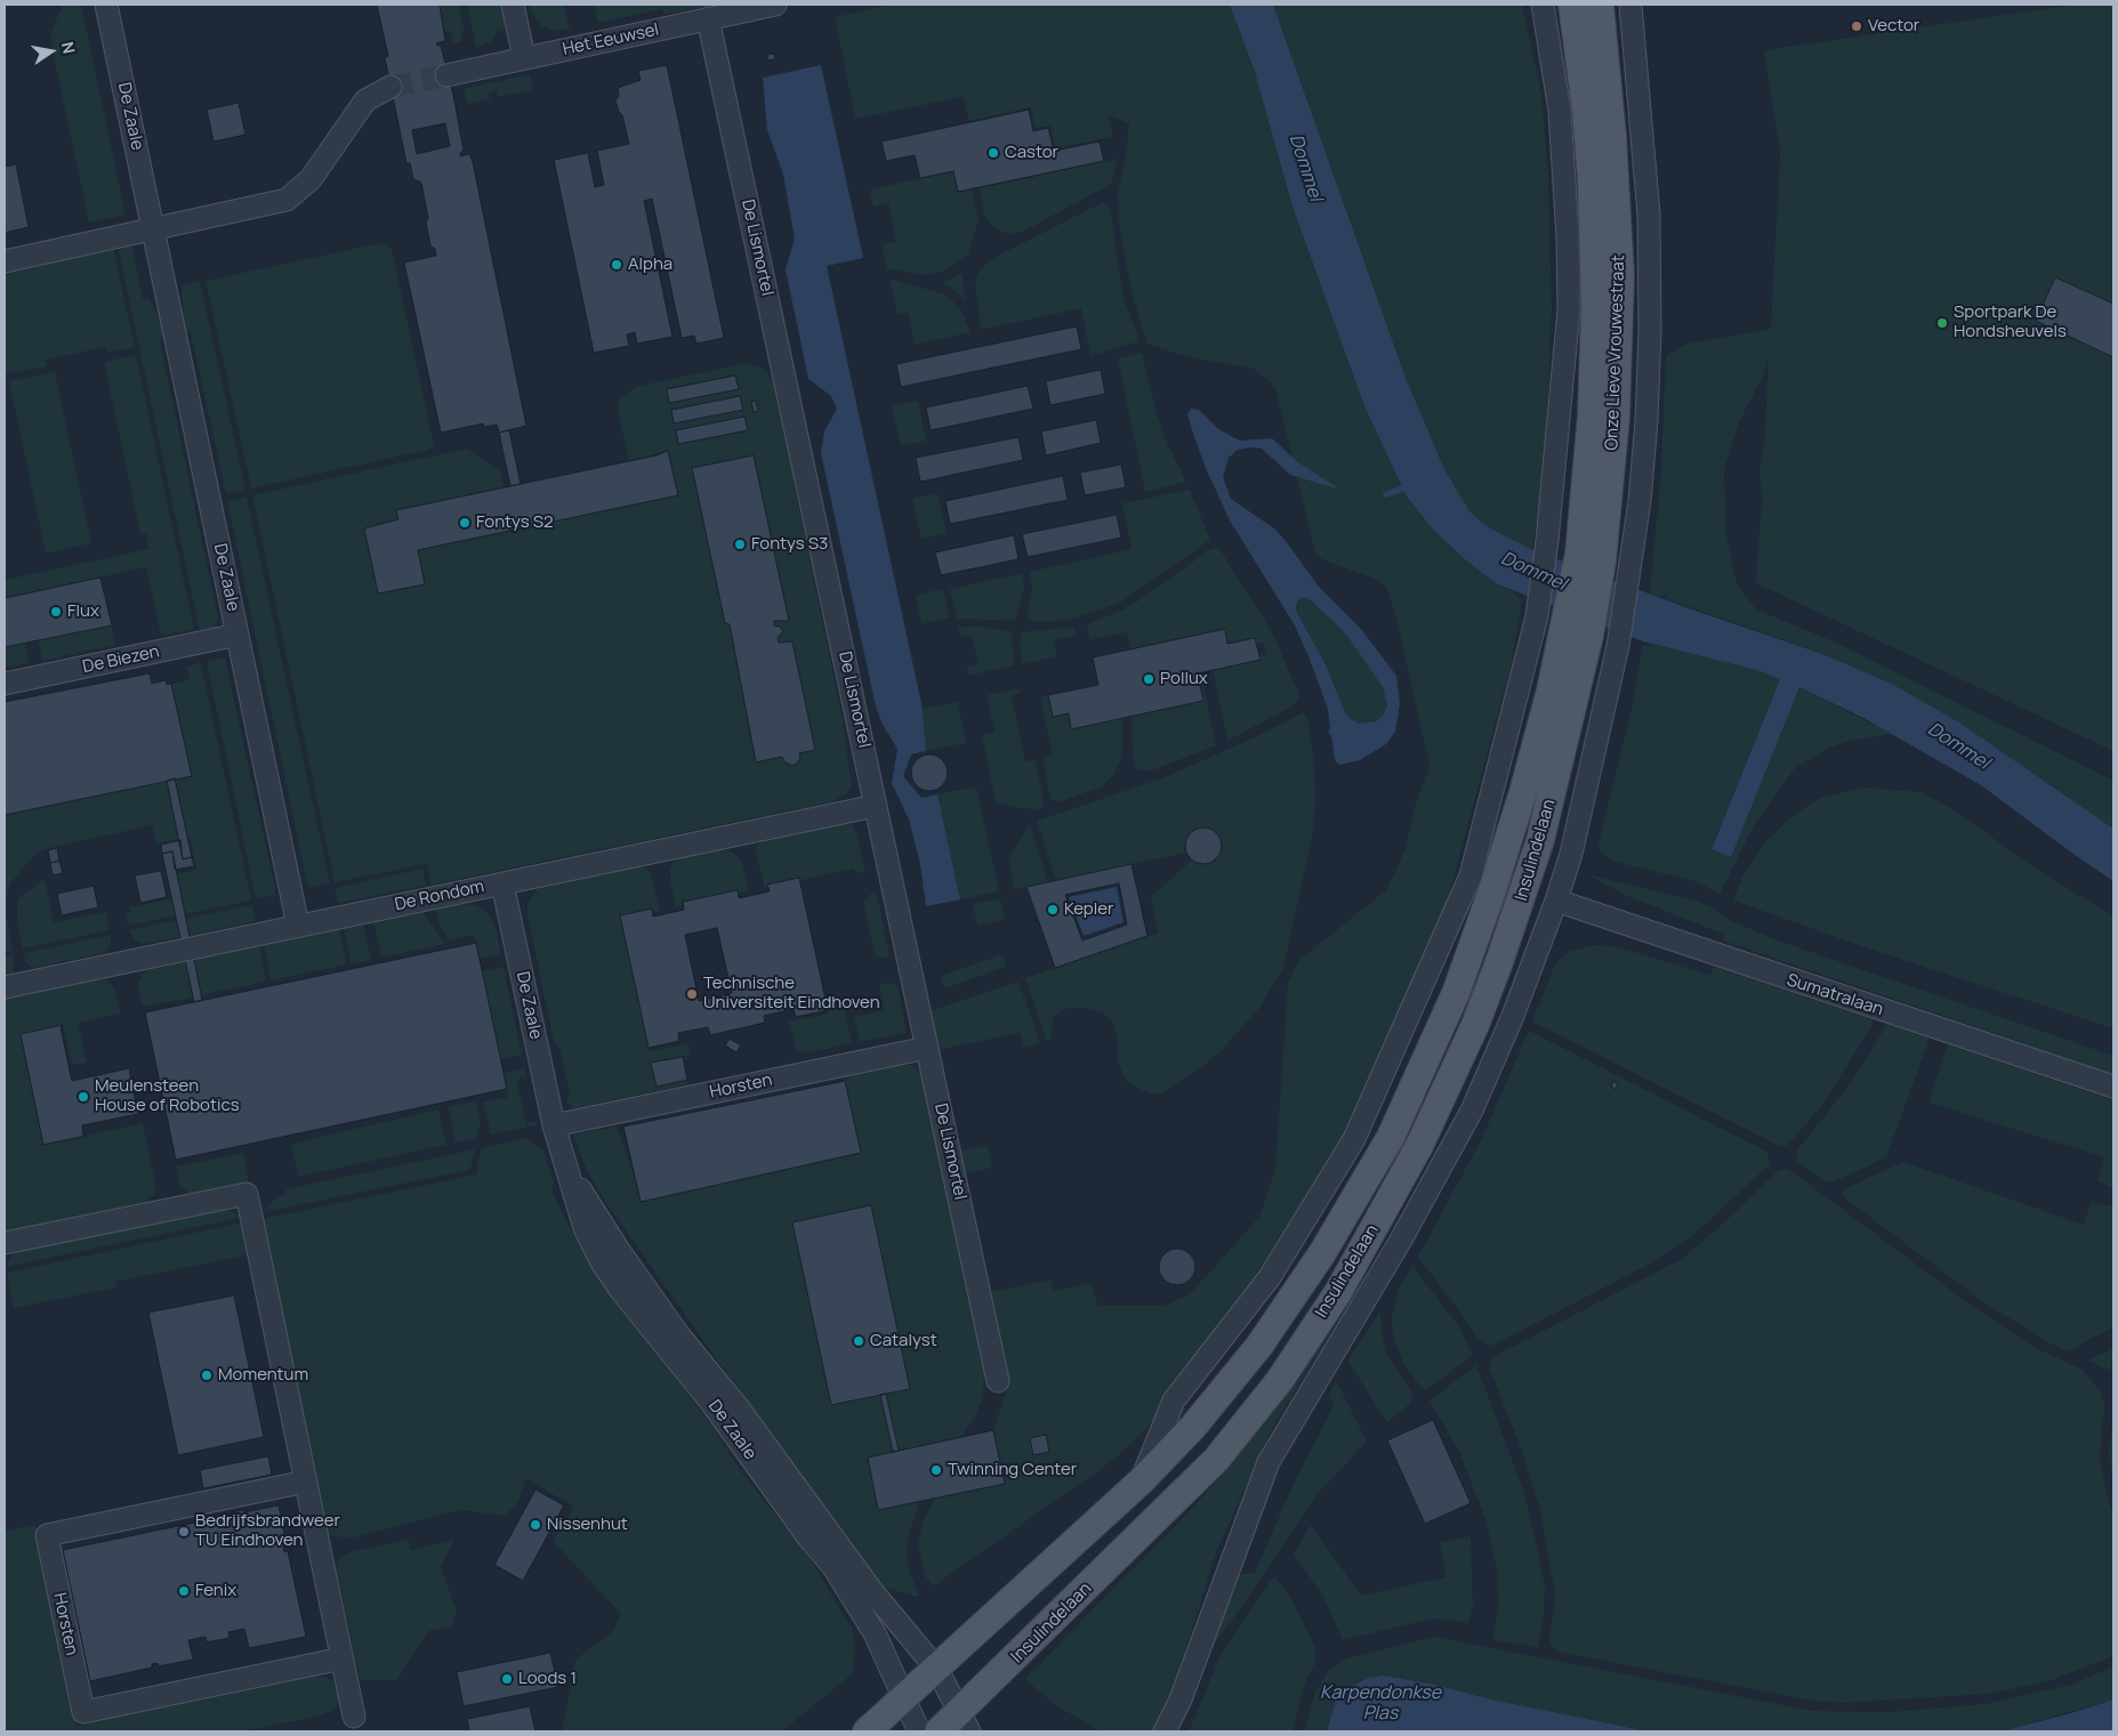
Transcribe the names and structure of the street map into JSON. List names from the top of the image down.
{
  "streets": {
    "main road": ["Onze Lieve Vrouwestraat", "Insulindelaan"],
    "street": [
      "Het Eeuwsel",
      "De Zaale",
      "De Lismortel",
      "De Biezen",
      "De Rondom",
      "Sumatralaan",
      "Horsten"
    ]
  },
  "crossings": [
    ["Het Eeuwsel", "De Lismortel"],
    ["De Zaale", "De Biezen"],
    ["De Zaale", "Insulindelaan"],
    ["De Zaale", "De Rondom"],
    ["De Zaale", "Horsten"],
    ["De Lismortel", "De Rondom"],
    ["De Lismortel", "Horsten"],
    ["Onze Lieve Vrouwestraat", "Insulindelaan"],
    ["Insulindelaan", "Sumatralaan"]
  ],
  "water": ["Dommel", "Karpendonkse Plas"],
  "places": [
    "Vector",
    "Castor",
    "Alpha",
    "Sportpark De Hondsheuvels",
    "Fontys S2",
    "Fontys S3",
    "Flux",
    "Pollux",
    "Kepler",
    "Technische Universiteit Eindhoven",
    "Meulensteen House of Robotics",
    "Catalyst",
    "Momentum",
    "Twinning Center",
    "Nissenhut",
    "Bedrijfsbrandweer TU Eindhoven",
    "Fenix",
    "Loods 1"
  ],
  "north": "right"
}
